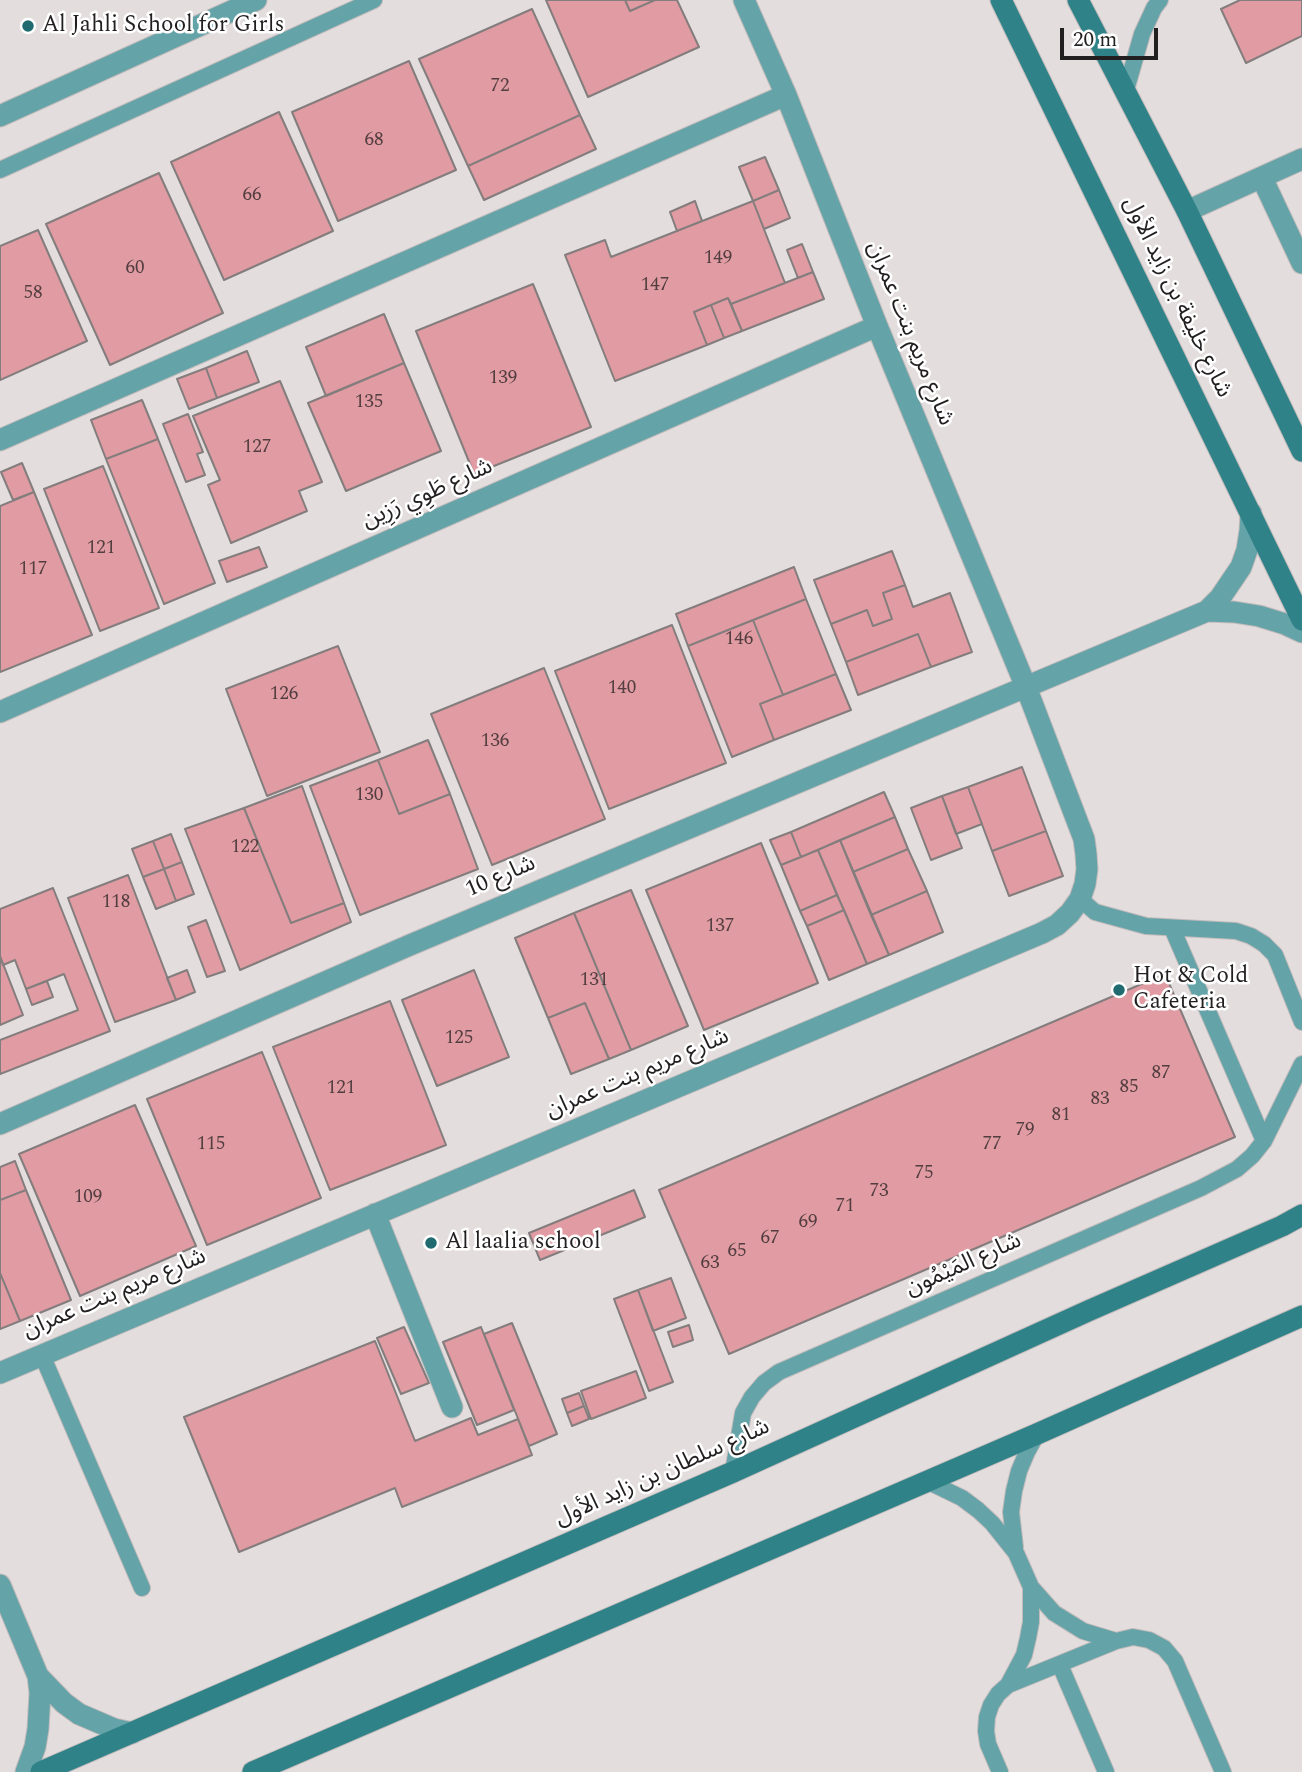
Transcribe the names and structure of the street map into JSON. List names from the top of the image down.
{
  "streets": {
    "main road": ["شارع خليفة بن زايد الأول", "شارع سلطان بن زايد الأول"],
    "street": ["شارع مريم بنت عمران", "شارع طَوِي رَزِين", "شارع 10"],
    "lane": ["شارع المَيْمُون"]
  },
  "crossings": [
    ["شارع مريم بنت عمران", "شارع طَوِي رَزِين"],
    ["شارع مريم بنت عمران", "شارع 10"],
    ["شارع المَيْمُون", "شارع سلطان بن زايد الأول"]
  ],
  "places": ["Al Jahli School for Girls", "Hot & Cold Cafeteria", "Al laalia school"],
  "house_numbers": [
    "72",
    "68",
    "66",
    "149",
    "60",
    "147",
    "58",
    "139",
    "135",
    "127",
    "121",
    "117",
    "146",
    "140",
    "126",
    "136",
    "130",
    "122",
    "118",
    "137",
    "131",
    "125",
    "87",
    "85",
    "121",
    "83",
    "81",
    "79",
    "115",
    "77",
    "75",
    "73",
    "109",
    "71",
    "69",
    "67",
    "65",
    "63"
  ],
  "scale_bar": "20 m"
}
